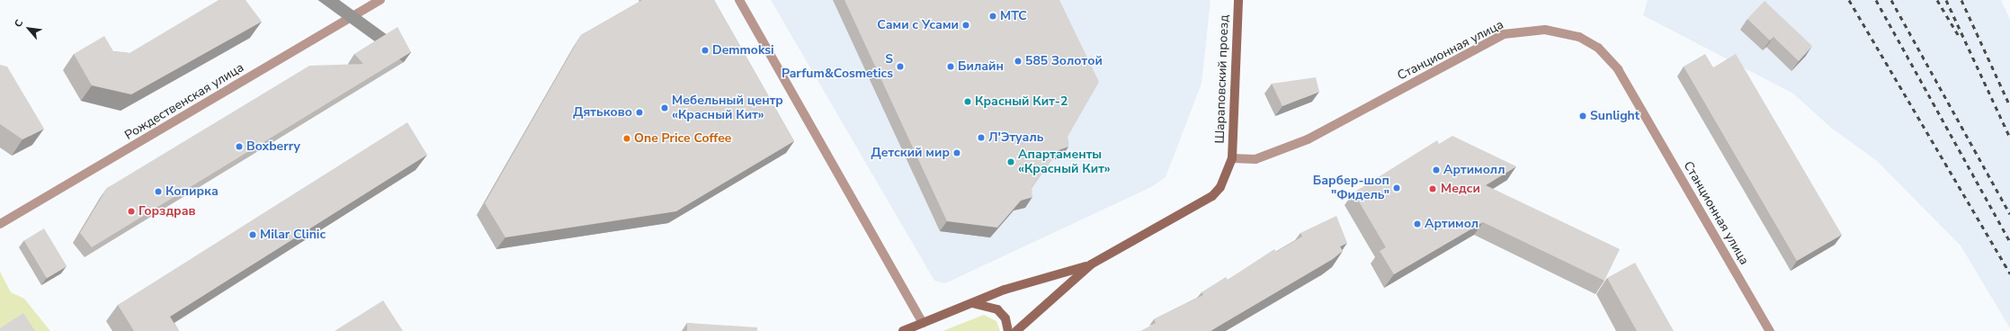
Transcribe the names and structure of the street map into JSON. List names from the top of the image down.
{
  "streets": {
    "main road": ["Шараповский проезд"],
    "street": ["Станционная улица", "Рождественская улица"]
  },
  "crossings": [
    ["Станционная улица", "Шараповский проезд"]
  ],
  "places": [
    "МТС",
    "Сами с Усами",
    "Demmoksi",
    "585 Золотой",
    "S Parfum&Cosmetics",
    "Билайн",
    "Красный Кит-2",
    "Мебельный центр «Красный Кит»",
    "Дятьково",
    "Sunlight",
    "Л'Этуаль",
    "One Price Coffee",
    "Boxberry",
    "Детский мир",
    "Апартаменты «Красный Кит»",
    "Артимолл",
    "Барбер-шоп \"Фидель\"",
    "Медси",
    "Копирка",
    "Горздрав",
    "Артимол",
    "Milar Clinic"
  ],
  "north": "top left"
}
